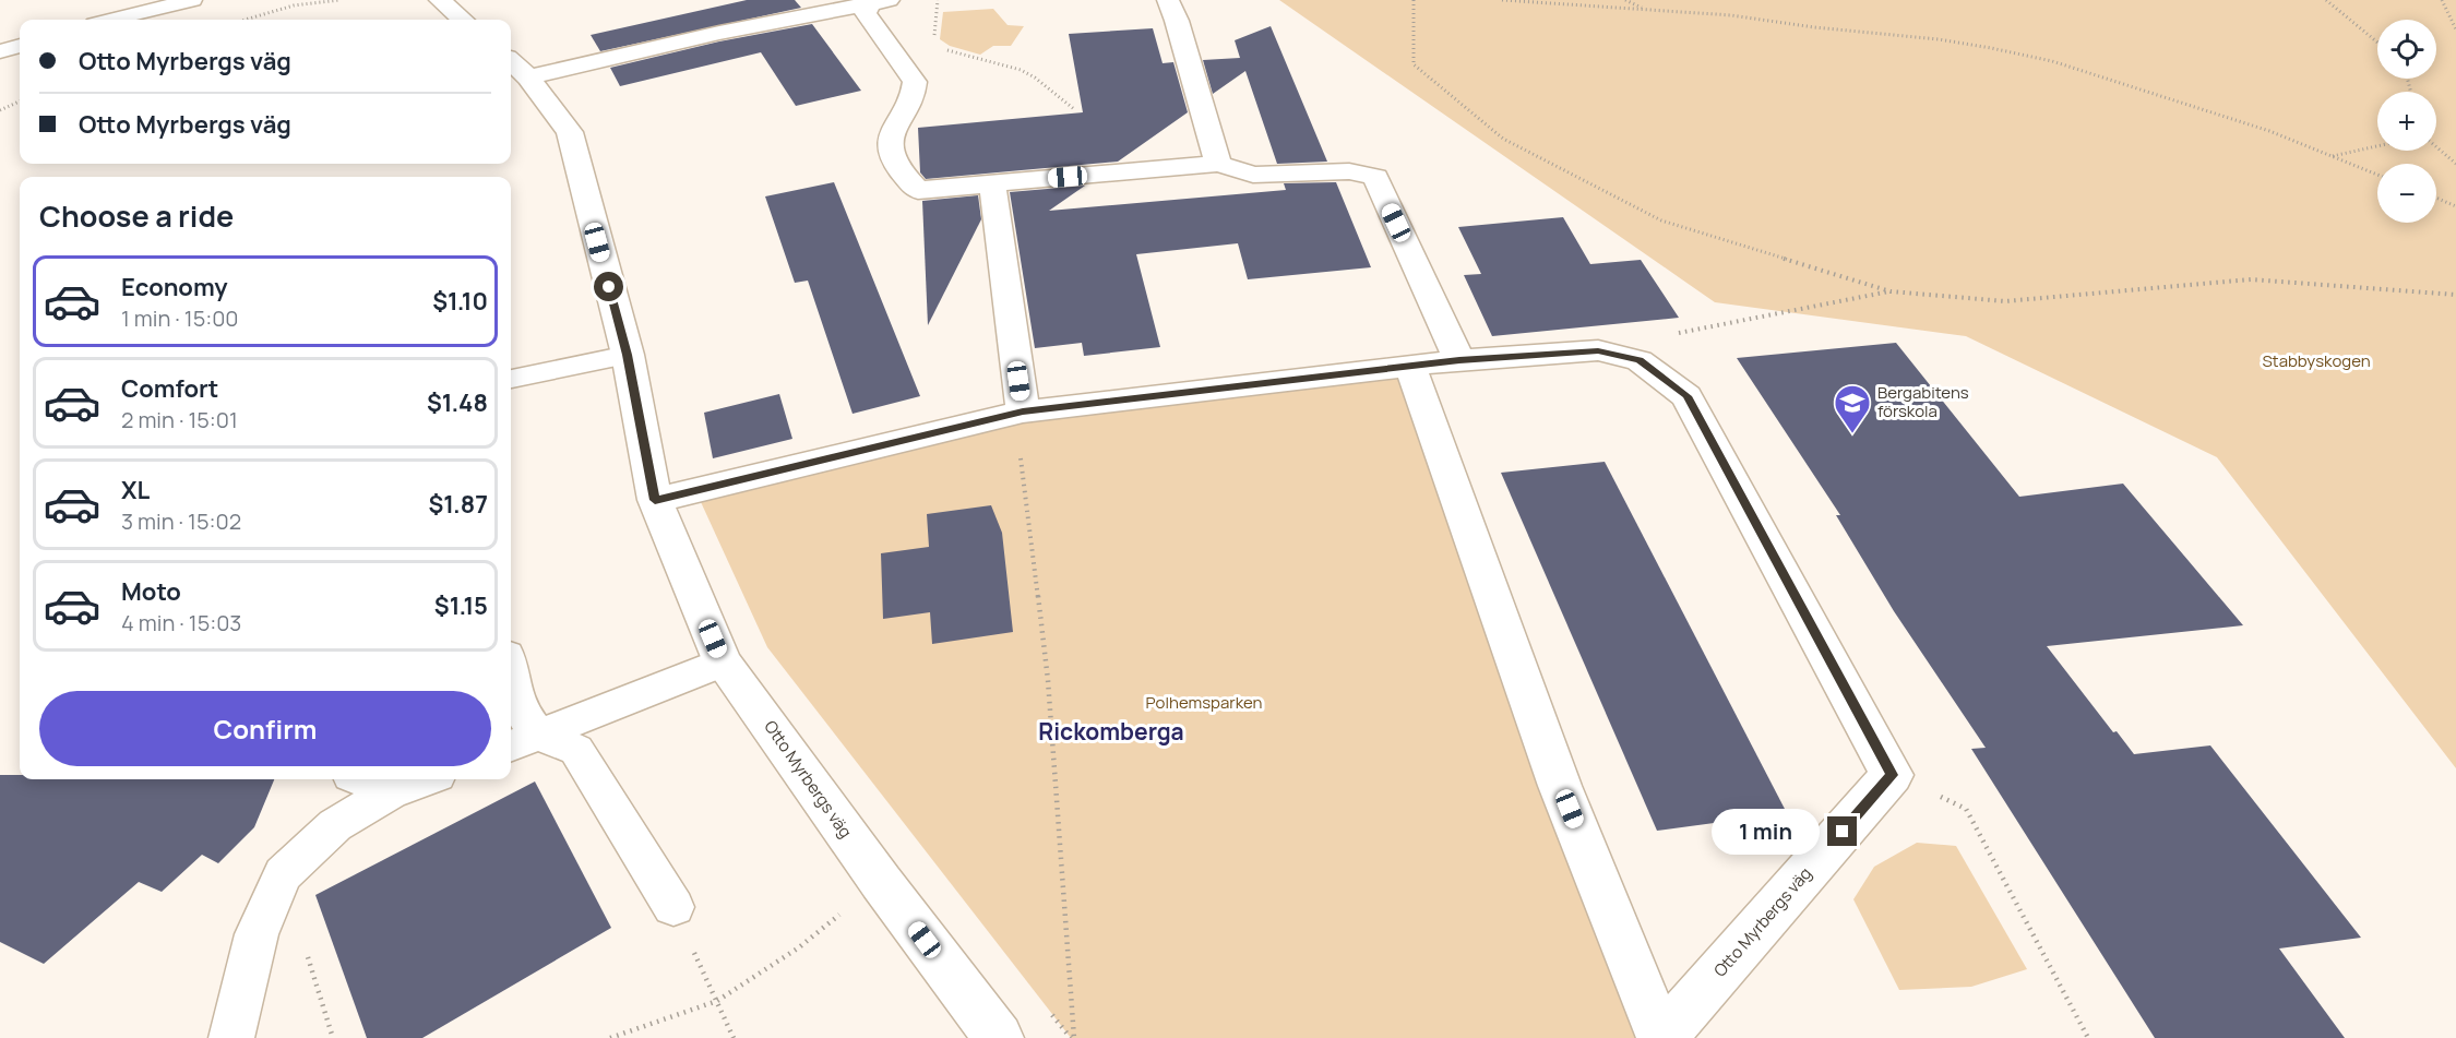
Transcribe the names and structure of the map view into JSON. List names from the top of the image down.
{
  "streets": {
    "street": ["Otto Myrbergs väg"]
  },
  "districts": ["Rickomberga"],
  "parks": ["Stabbyskogen", "Polhemsparken"],
  "places": {
    "school or university": ["Bergabitens förskola"]
  },
  "page": {
    "map_buttons": ["+", "−"],
    "banner": ["Otto Myrbergs väg", "Otto Myrbergs väg"],
    "heading": "Choose a ride",
    "list": [
      {
        "name": "Economy",
        "note": "1 min · 15:00",
        "value": "$1.10"
      },
      {
        "name": "Comfort",
        "note": "2 min · 15:01",
        "value": "$1.48"
      },
      {
        "name": "XL",
        "note": "3 min · 15:02",
        "value": "$1.87"
      },
      {
        "name": "Moto",
        "note": "4 min · 15:03",
        "value": "$1.15"
      }
    ],
    "buttons": "Confirm",
    "bubble": "1 min"
  }
}
